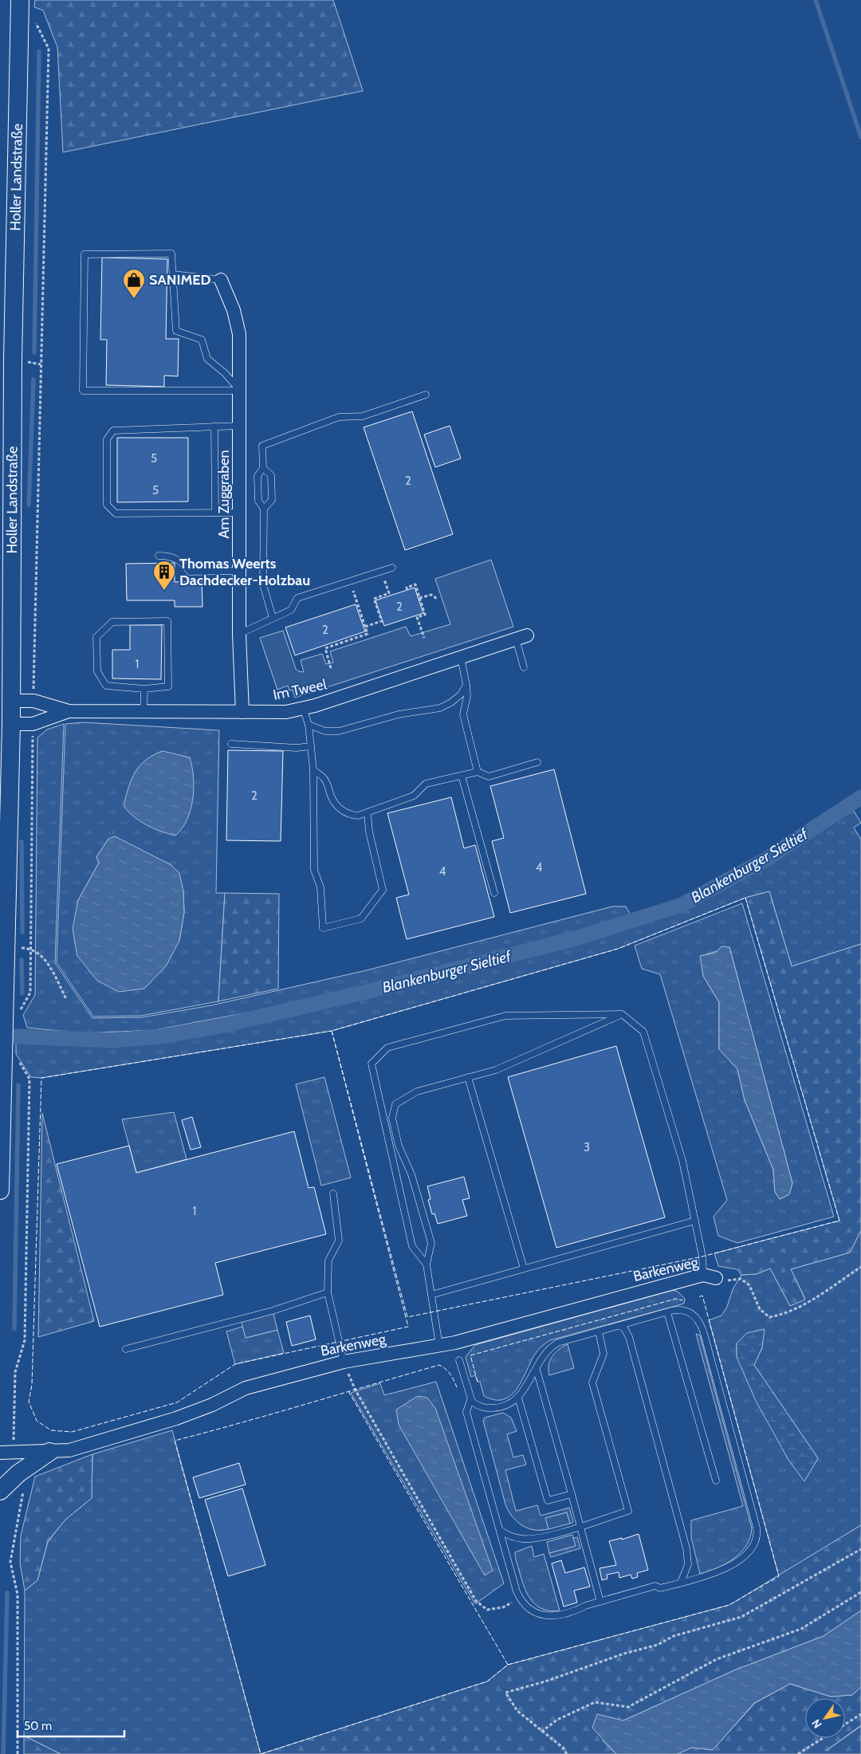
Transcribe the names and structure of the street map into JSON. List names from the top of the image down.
{
  "streets": {
    "main road": ["Holler Landstraße"],
    "street": ["Am Zuggraben", "Im Tweel", "Barkenweg"]
  },
  "crossings": [
    ["Holler Landstraße", "Im Tweel"],
    ["Am Zuggraben", "Im Tweel"]
  ],
  "water": ["Blankenburger Sieltief"],
  "places": {
    "shop": ["SANIMED"],
    "building": ["Thomas Weerts Dachdecker-Holzbau"]
  },
  "house_numbers": [
    "5",
    "2",
    "5",
    "2",
    "2",
    "1",
    "2",
    "4",
    "4",
    "3",
    "1"
  ],
  "scale_bar": "50 m",
  "north": "bottom left"
}
